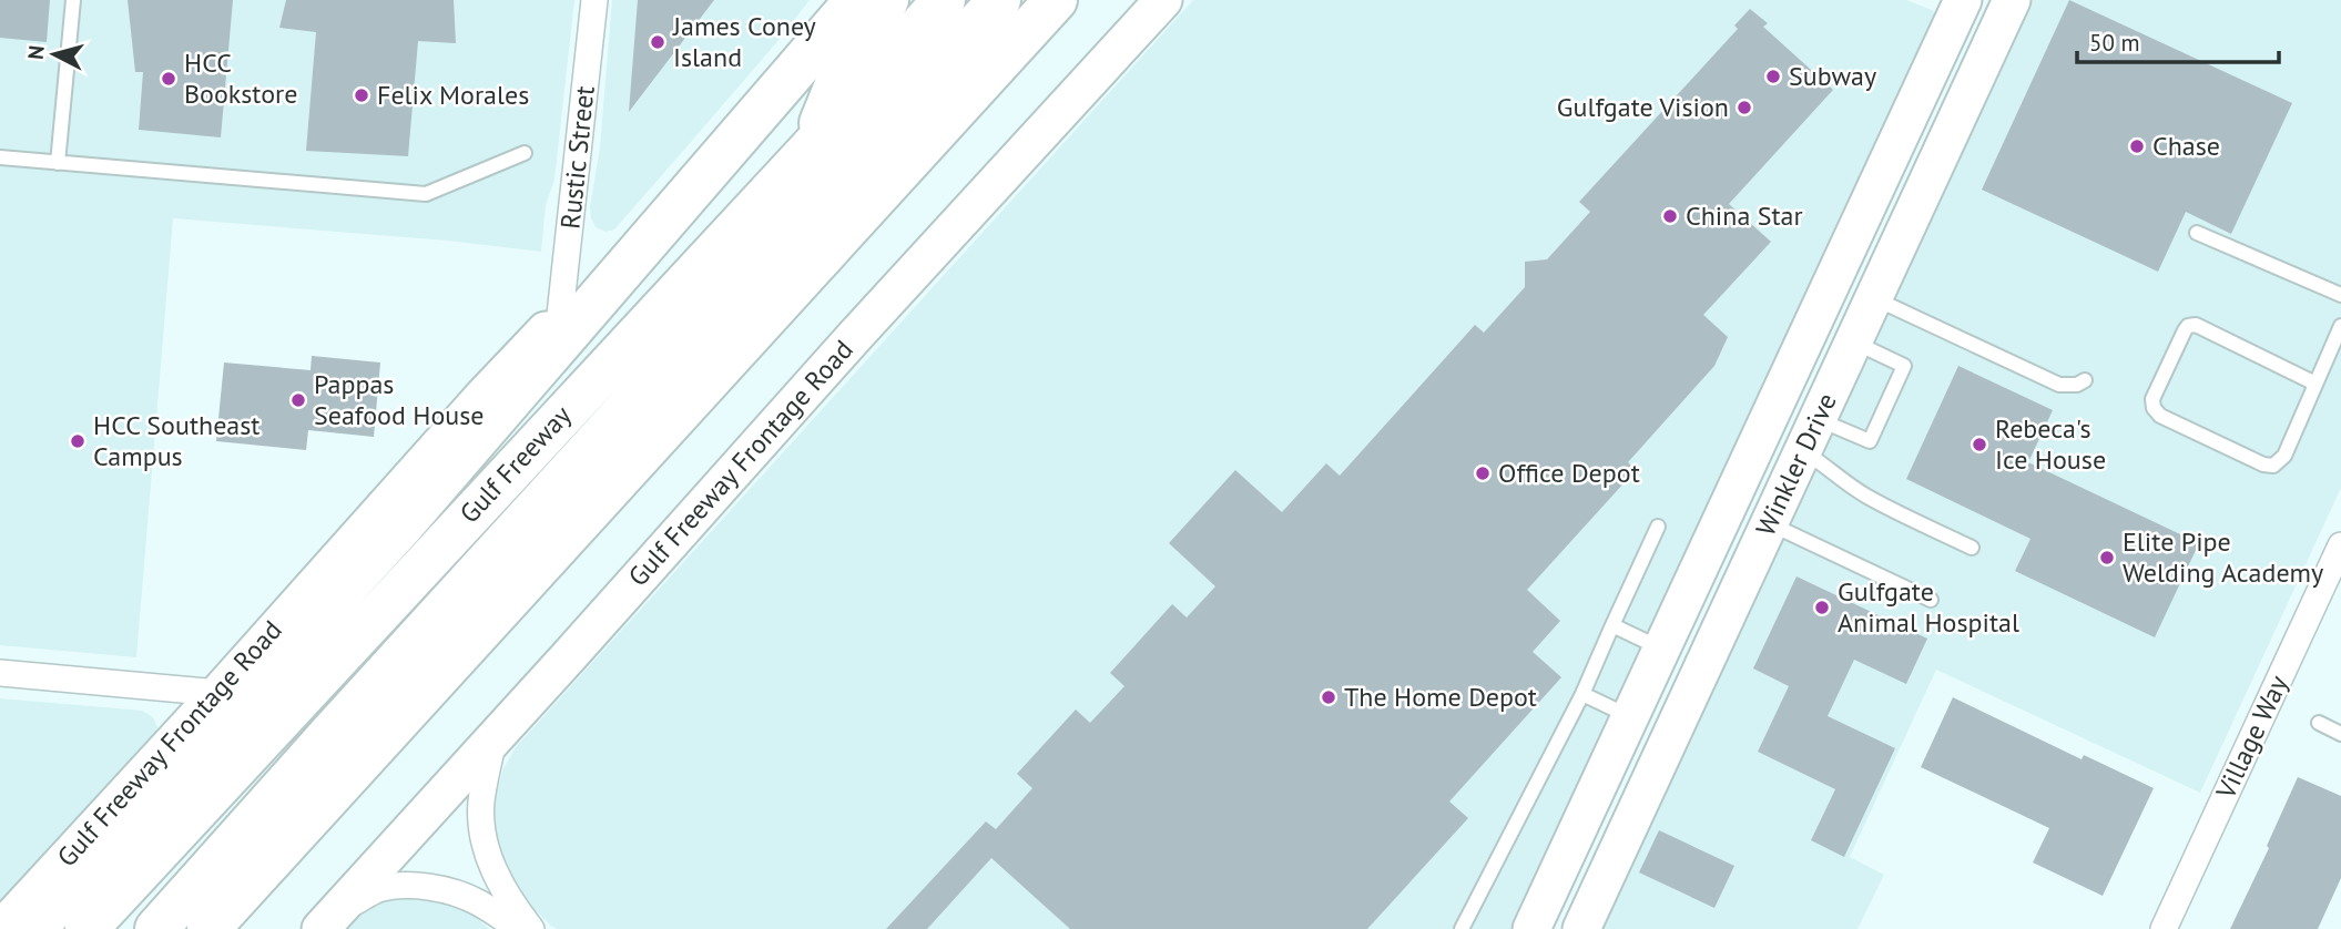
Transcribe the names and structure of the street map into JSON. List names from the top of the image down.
{
  "streets": {
    "highway": ["Gulf Freeway"],
    "main road": ["Gulf Freeway Frontage Road", "Winkler Drive"],
    "street": ["Rustic Street", "Village Way"]
  },
  "crossings": [
    ["Rustic Street", "Gulf Freeway Frontage Road"]
  ],
  "places": [
    "James Coney Island",
    "Subway",
    "HCC Bookstore",
    "Felix Morales",
    "Gulfgate Vision",
    "Chase",
    "China Star",
    "Pappas Seafood House",
    "HCC Southeast Campus",
    "Rebeca's Ice House",
    "Office Depot",
    "Elite Pipe Welding Academy",
    "Gulfgate Animal Hospital",
    "The Home Depot"
  ],
  "scale_bar": "50 m",
  "north": "left"
}
